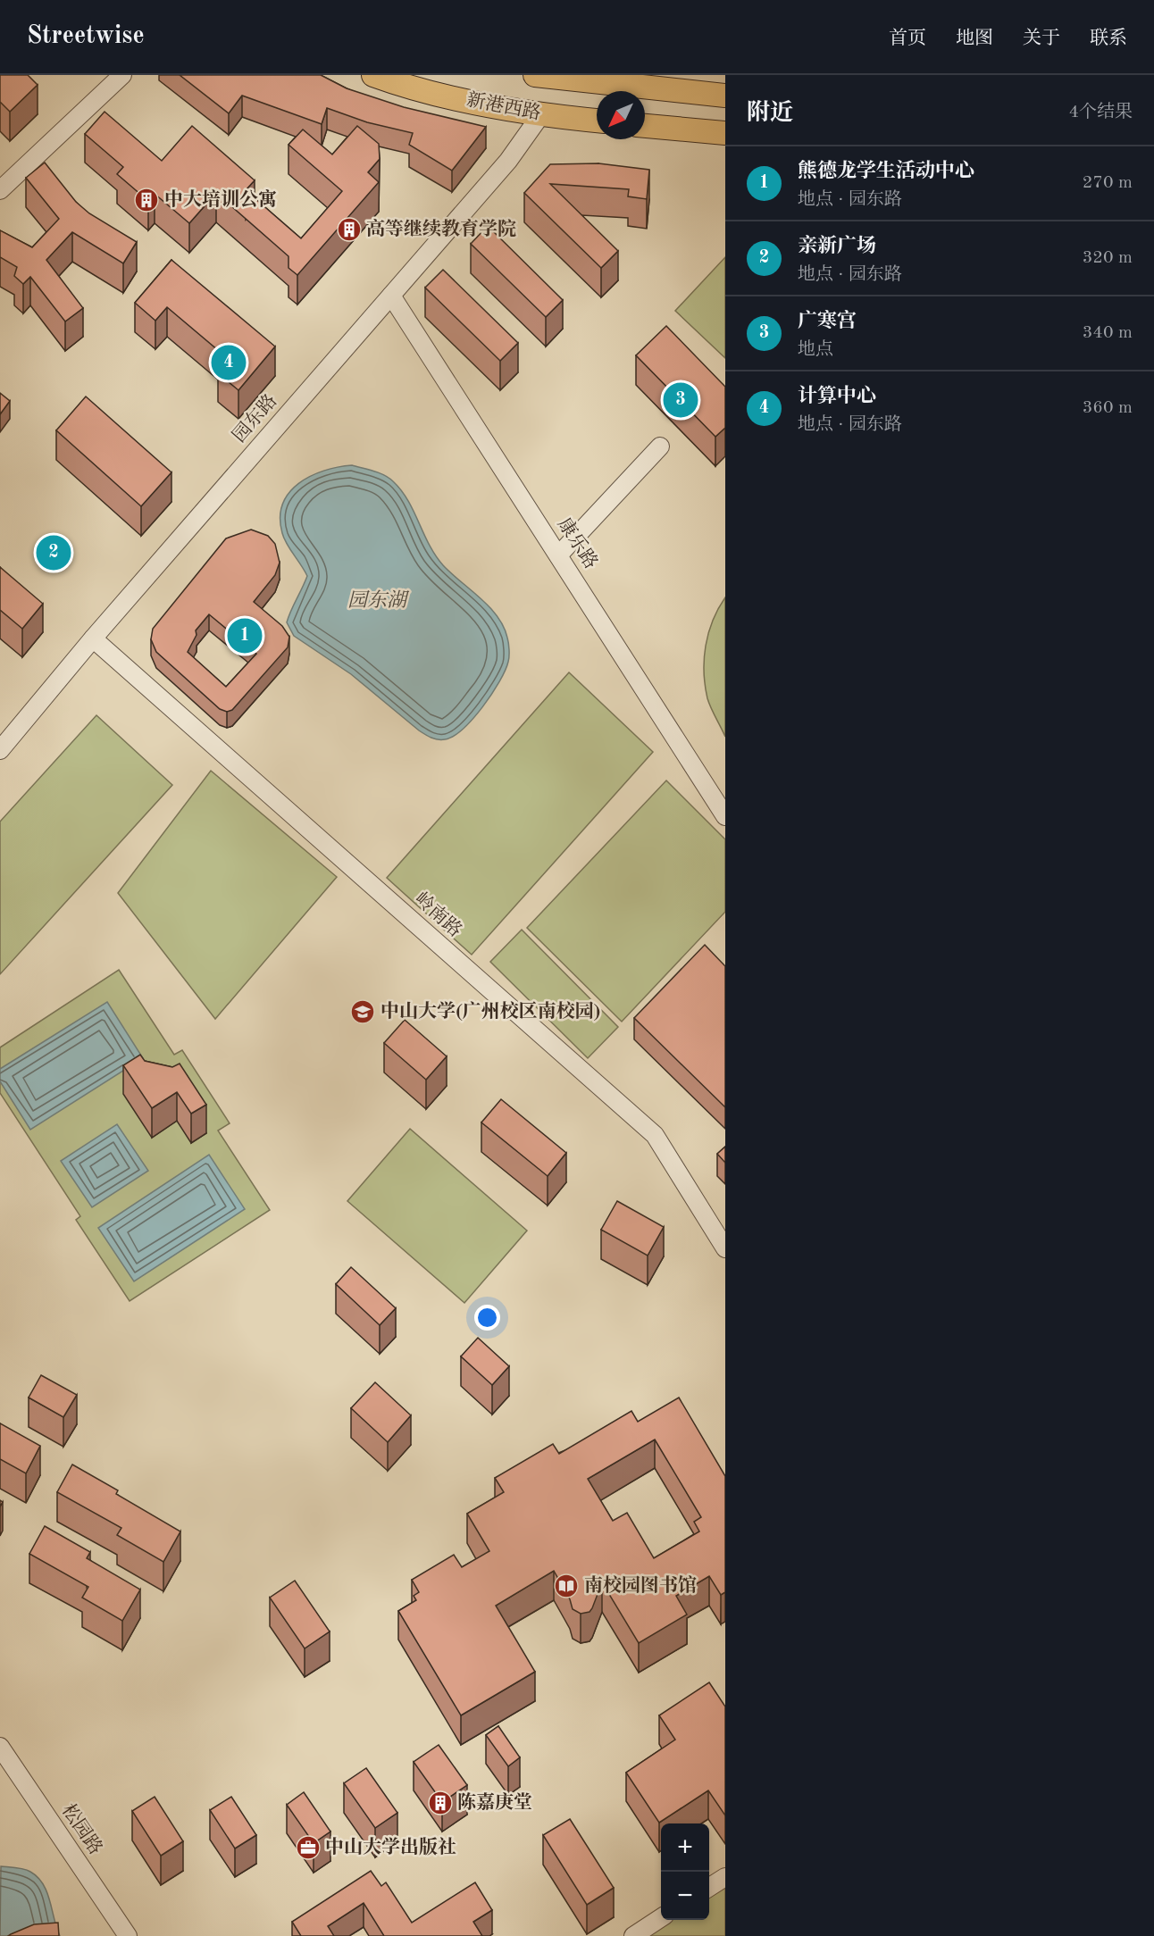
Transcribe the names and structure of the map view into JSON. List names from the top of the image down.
{
  "streets": {
    "main road": ["新港西路"],
    "street": [
      "园东路",
      "康乐路",
      "岭南路",
      "松园路"
    ]
  },
  "crossings": [
    ["新港西路", "园东路"],
    ["园东路", "康乐路"],
    ["园东路", "岭南路"]
  ],
  "water": ["园东湖"],
  "places": {
    "building": ["中大培训公寓", "高等继续教育学院", "陈嘉庚堂"],
    "school or university": ["中山大学(广州校区南校园)"],
    "library": ["南校园图书馆"],
    "office": ["中山大学出版社"]
  },
  "north": "bottom left",
  "page": {
    "header": "Streetwise",
    "nav": [
      "首页",
      "地图",
      "关于",
      "联系"
    ],
    "heading": ["附近", "4个结果"],
    "list": [
      {
        "mark": "1",
        "name": "熊德龙学生活动中心",
        "note": "地点 · 园东路",
        "value": "270 m"
      },
      {
        "mark": "2",
        "name": "亲新广场",
        "note": "地点 · 园东路",
        "value": "320 m"
      },
      {
        "mark": "3",
        "name": "广寒宫",
        "note": "地点",
        "value": "340 m"
      },
      {
        "mark": "4",
        "name": "计算中心",
        "note": "地点 · 园东路",
        "value": "360 m"
      }
    ],
    "pins": [
      "4",
      "3",
      "2",
      "1"
    ],
    "map_buttons": ["+", "−"]
  }
}
